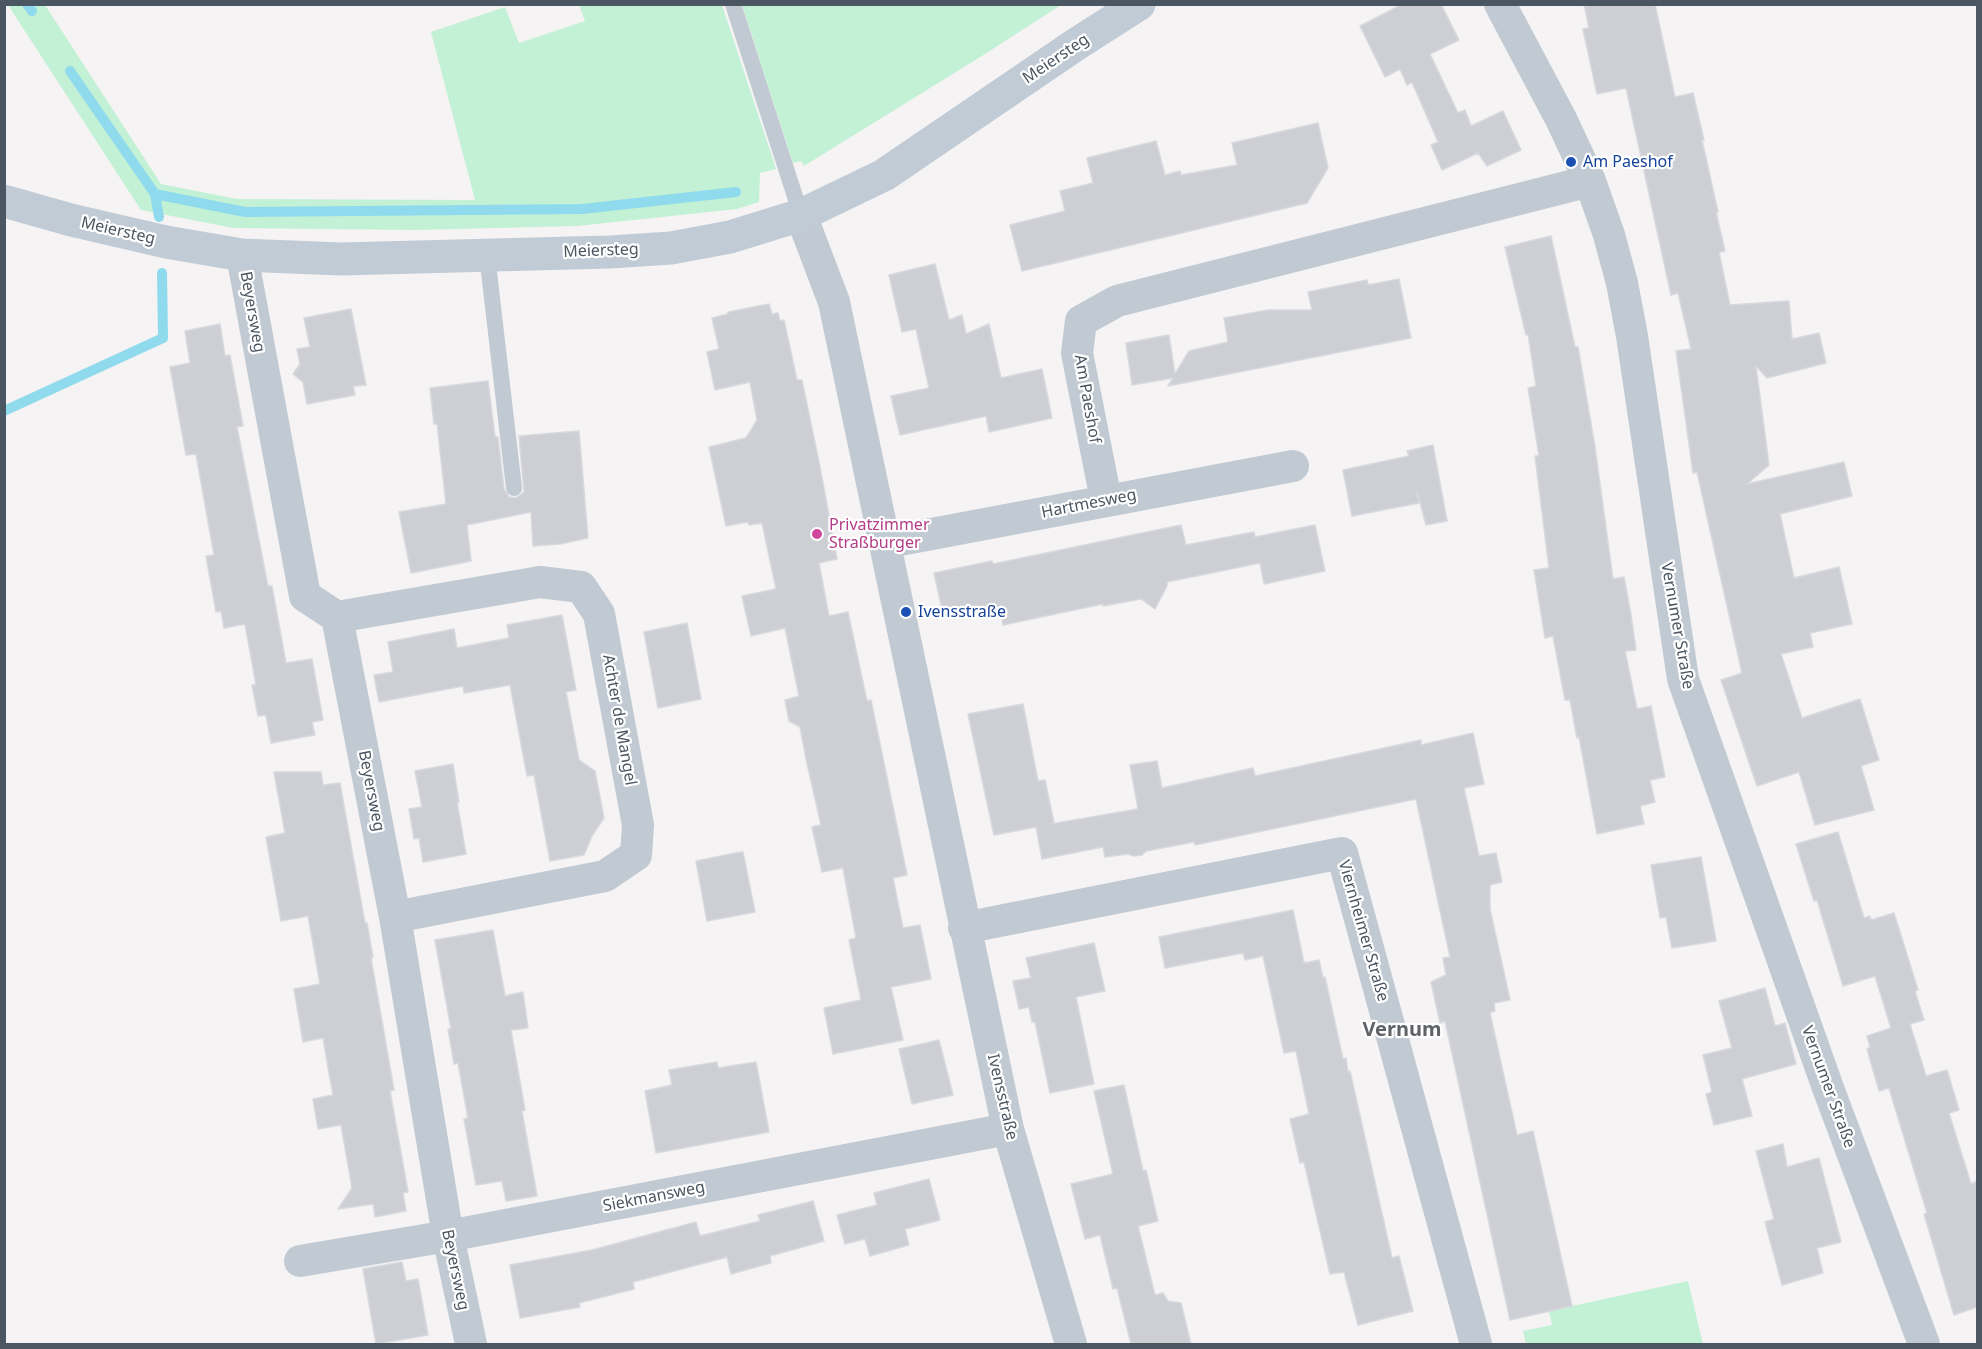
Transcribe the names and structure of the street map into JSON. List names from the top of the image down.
{
  "streets": {
    "street": [
      "Meiersteg",
      "Beyersweg",
      "Am Paeshof",
      "Hartmesweg",
      "Vernumer Straße",
      "Achter de Mangel",
      "Viernheimer Straße",
      "Ivensstraße",
      "Siekmansweg"
    ]
  },
  "crossings": [
    ["Meiersteg", "Beyersweg"],
    ["Meiersteg", "Ivensstraße"],
    ["Beyersweg", "Achter de Mangel"],
    ["Beyersweg", "Siekmansweg"],
    ["Am Paeshof", "Hartmesweg"],
    ["Am Paeshof", "Vernumer Straße"],
    ["Hartmesweg", "Ivensstraße"],
    ["Viernheimer Straße", "Ivensstraße"],
    ["Ivensstraße", "Siekmansweg"]
  ],
  "districts": ["Vernum"],
  "places": ["Am Paeshof", "Privatzimmer Straßburger", "Ivensstraße"]
}
